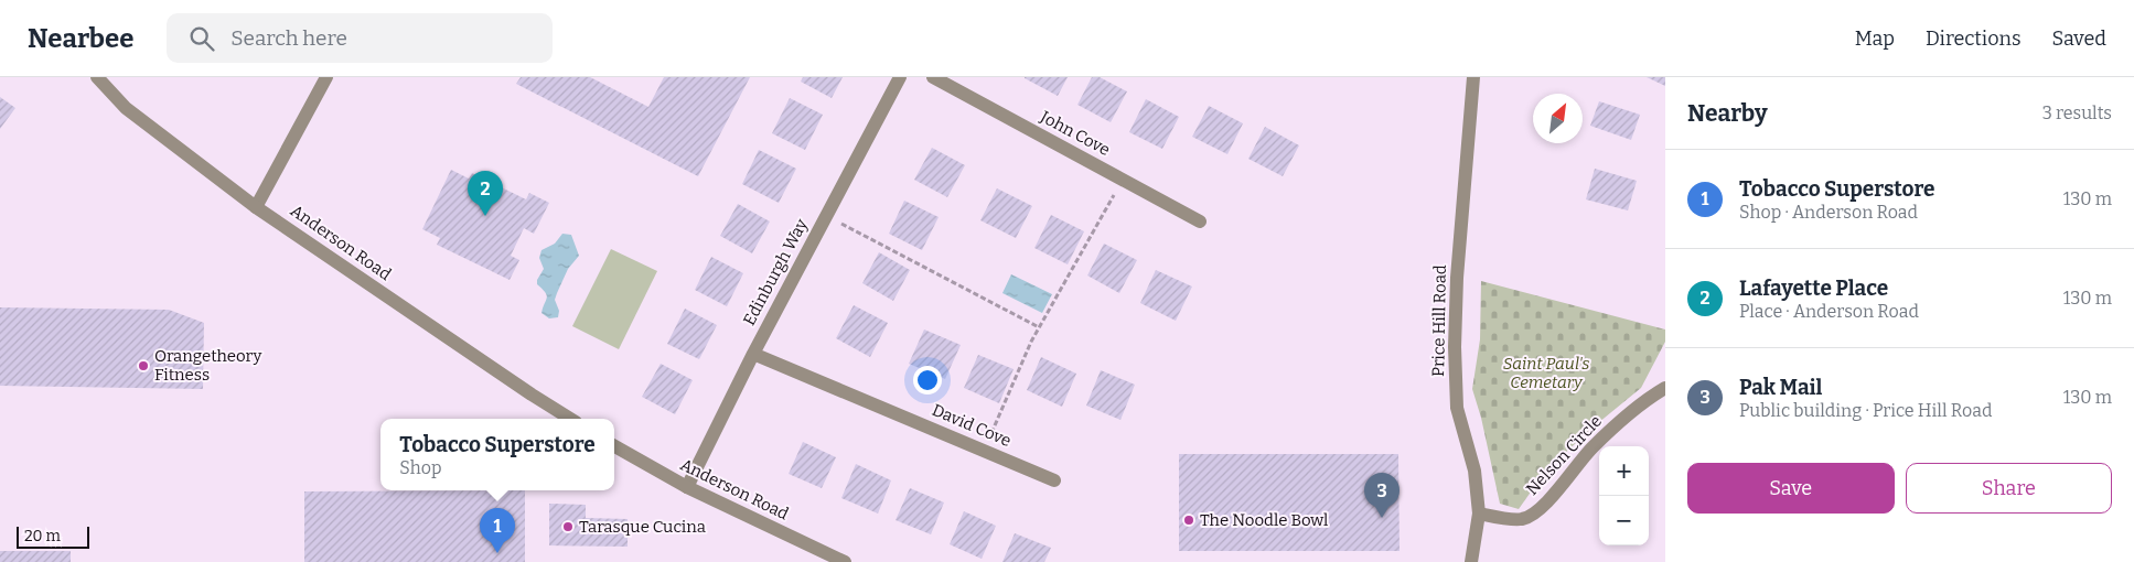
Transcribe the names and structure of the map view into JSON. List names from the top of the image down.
{
  "streets": {
    "street": [
      "John Cove",
      "Anderson Road",
      "Edinburgh Way",
      "Price Hill Road",
      "David Cove",
      "Nelson Circle"
    ]
  },
  "crossings": [
    ["Anderson Road", "Edinburgh Way"],
    ["Edinburgh Way", "David Cove"],
    ["Price Hill Road", "Nelson Circle"]
  ],
  "parks": ["Saint Paul's Cemetary"],
  "places": ["Orangetheory Fitness", "The Noodle Bowl", "Tarasque Cucina"],
  "scale_bar": "20 m",
  "north": "top right",
  "page": {
    "header": "Nearbee",
    "search": "Search here",
    "nav": ["Map", "Directions", "Saved"],
    "heading": ["Nearby", "3 results"],
    "list": [
      {
        "mark": "1",
        "name": "Tobacco Superstore",
        "note": "Shop · Anderson Road",
        "value": "130 m"
      },
      {
        "mark": "2",
        "name": "Lafayette Place",
        "note": "Place · Anderson Road",
        "value": "130 m"
      },
      {
        "mark": "3",
        "name": "Pak Mail",
        "note": "Public building · Price Hill Road",
        "value": "130 m"
      }
    ],
    "pins": ["2", "3", "1"],
    "popup": ["Tobacco Superstore", "Shop"],
    "map_buttons": ["+", "−"],
    "buttons": ["Save", "Share"],
    "scale": "20 m"
  }
}
